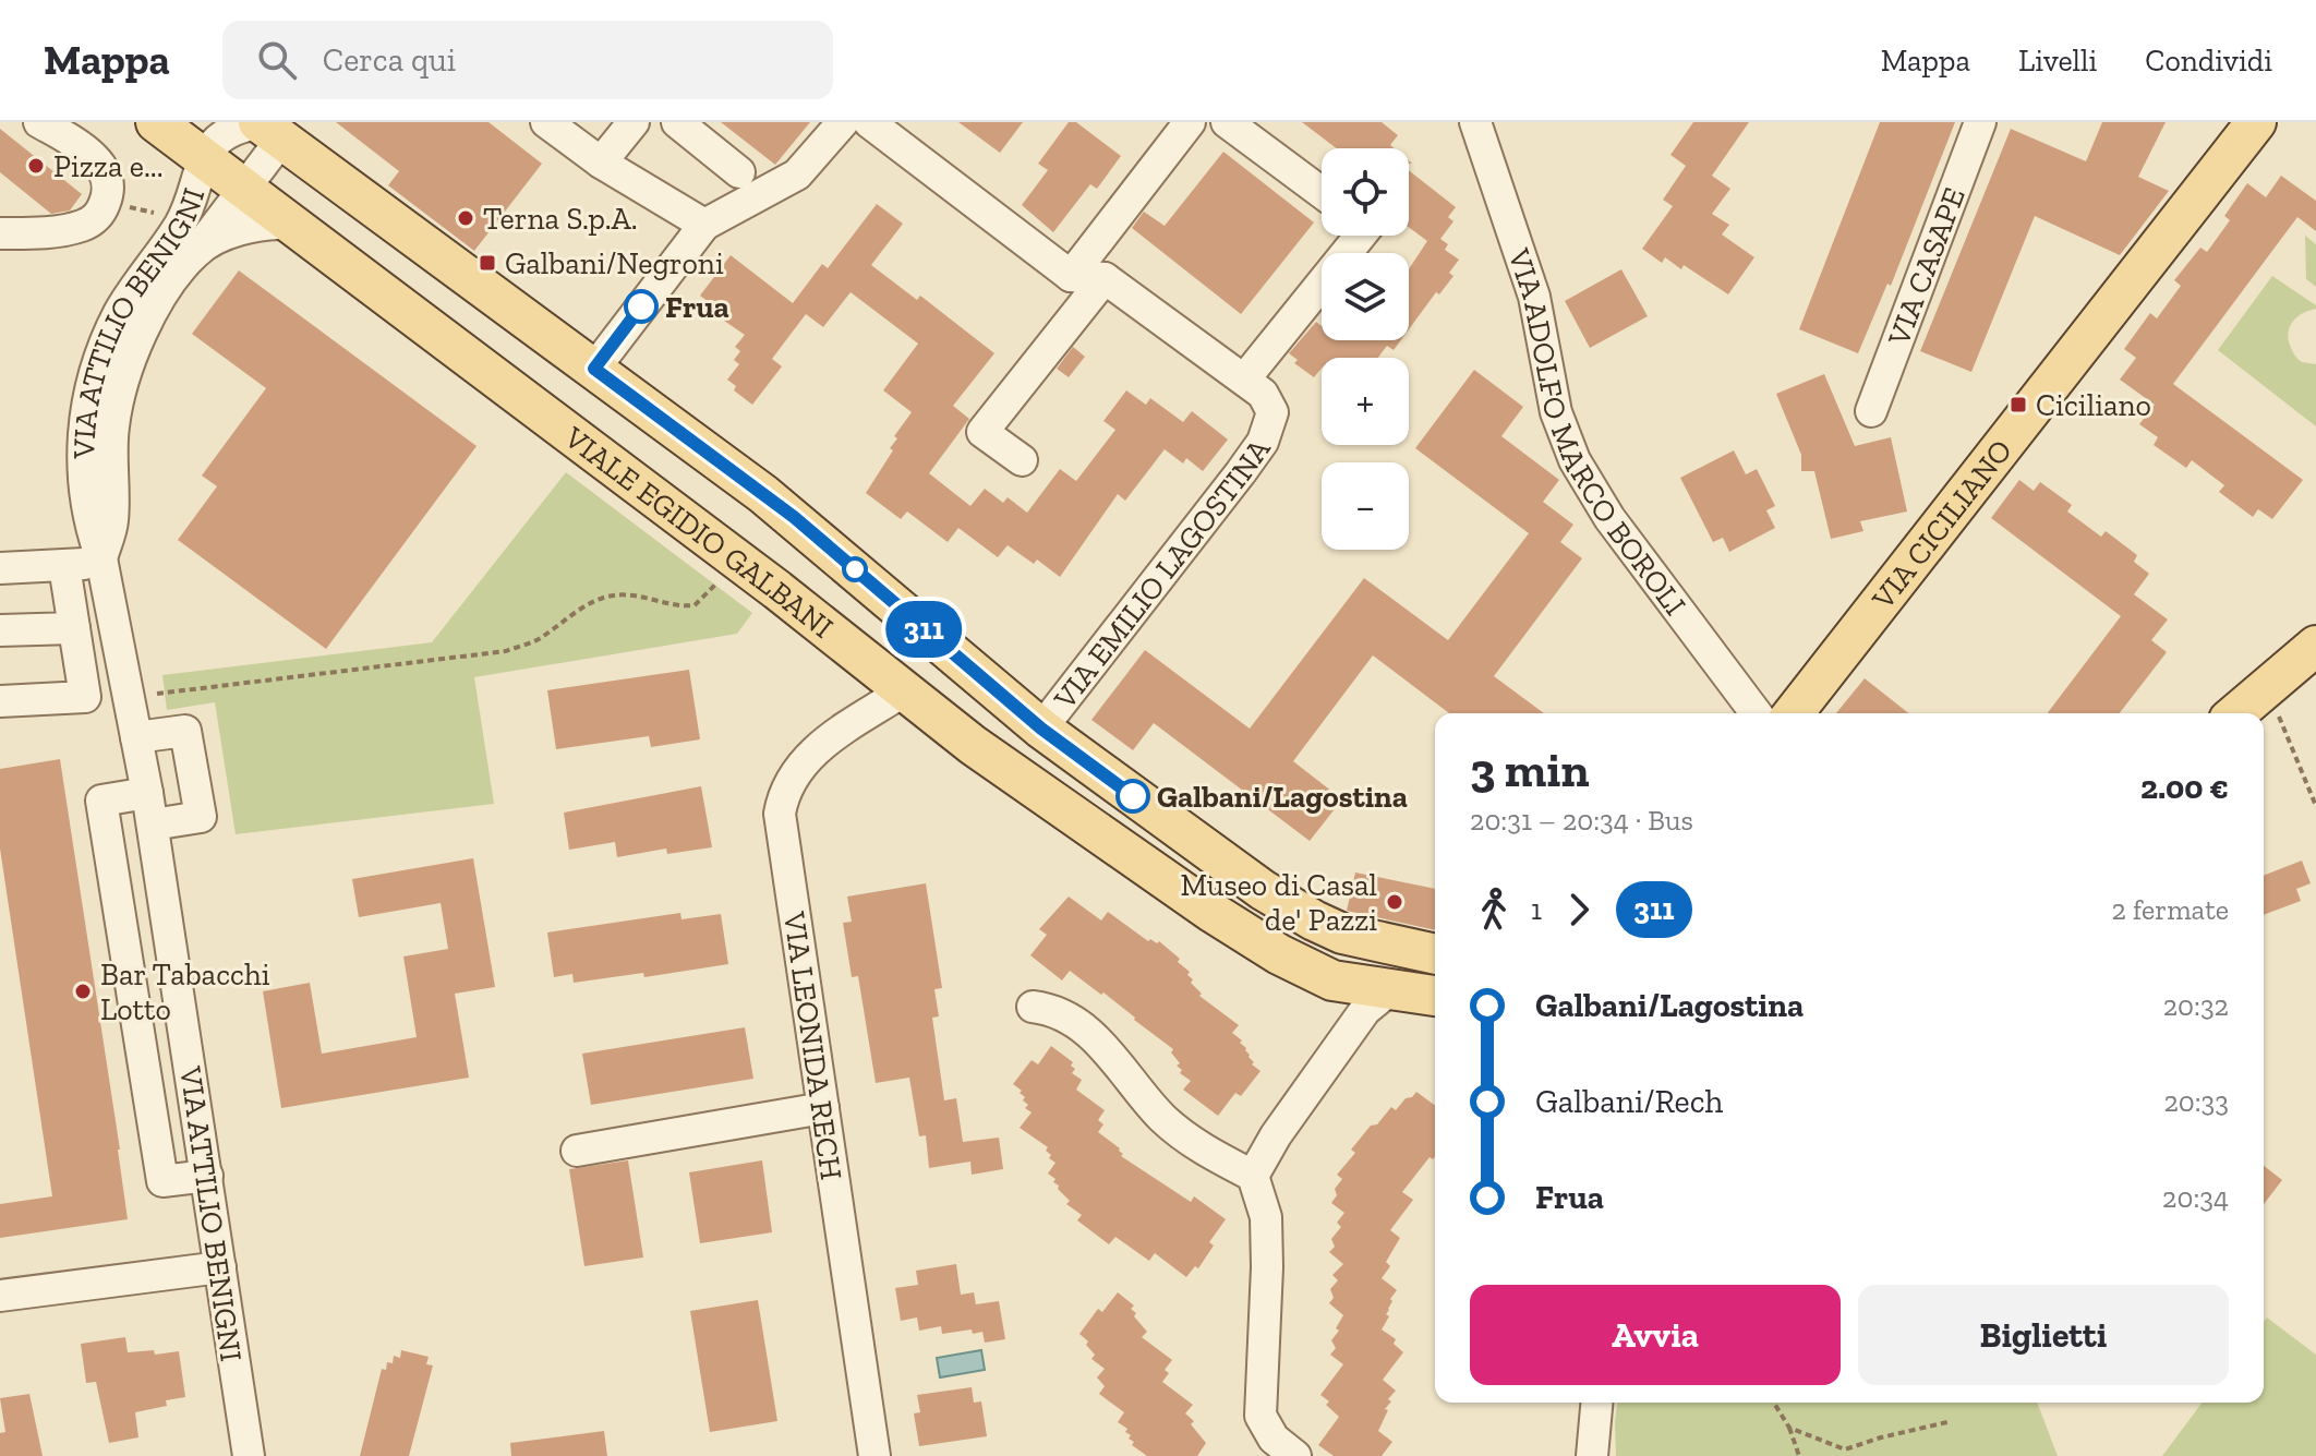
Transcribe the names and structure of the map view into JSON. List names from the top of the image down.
{
  "streets": {
    "main road": ["VIA CICILIANO", "VIALE EGIDIO GALBANI"],
    "street": [
      "VIA CASAPE",
      "VIA ATTILIO BENIGNI",
      "VIA ADOLFO MARCO BOROLI",
      "VIA EMILIO LAGOSTINA",
      "VIA LEONIDA RECH"
    ]
  },
  "crossings": [
    ["VIA ATTILIO BENIGNI", "VIALE EGIDIO GALBANI"],
    ["VIALE EGIDIO GALBANI", "VIA EMILIO LAGOSTINA"],
    ["VIALE EGIDIO GALBANI", "VIA LEONIDA RECH"]
  ],
  "places": {
    "other": [
      "Pizza e...",
      "Terna S.p.A.",
      "Frua",
      "Galbani/Lagostina",
      "Museo di Casal de' Pazzi",
      "Bar Tabacchi Lotto"
    ],
    "transit": ["Galbani/Negroni", "Ciciliano"]
  },
  "lines": ["bus line 311"],
  "page": {
    "header": "Mappa",
    "search": "Cerca qui",
    "nav": ["Mappa", "Livelli", "Condividi"],
    "on_map": "311",
    "map_buttons": ["+", "−"],
    "heading": ["3 min", "20:31 – 20:34 · Bus", "2.00 €"],
    "legs": ["1", "311", "2 fermate"],
    "list": [
      {
        "name": "Galbani/Lagostina",
        "value": "20:32"
      },
      {
        "name": "Galbani/Rech",
        "value": "20:33"
      },
      {
        "name": "Frua",
        "value": "20:34"
      }
    ],
    "buttons": ["Avvia", "Biglietti"]
  }
}
